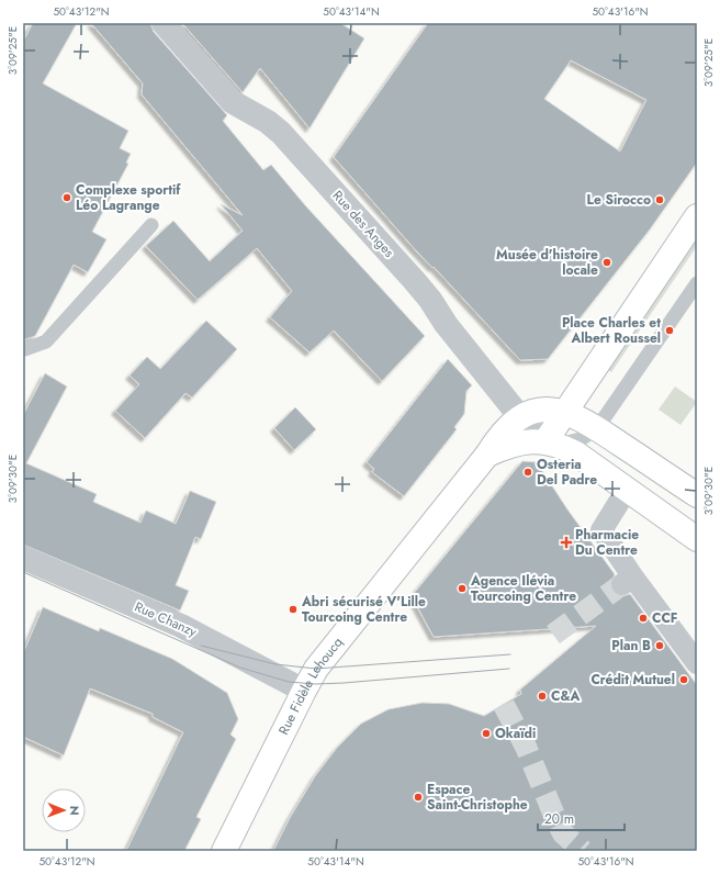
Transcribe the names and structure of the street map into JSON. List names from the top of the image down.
{
  "streets": {
    "main road": ["Rue Fidèle Lehoucq"],
    "street": ["Rue des Anges", "Rue Chanzy"]
  },
  "crossings": [
    ["Rue des Anges", "Rue Fidèle Lehoucq"],
    ["Rue Chanzy", "Rue Fidèle Lehoucq"]
  ],
  "places": {
    "other": [
      "Complexe sportif Léo Lagrange",
      "Le Sirocco",
      "Musée d'histoire locale",
      "Place Charles et Albert Roussel",
      "Osteria Del Padre",
      "Agence Ilévia Tourcoing Centre",
      "Abri sécurisé V'Lille Tourcoing Centre",
      "CCF",
      "Plan B",
      "Crédit Mutuel",
      "C&A",
      "Okaïdi",
      "Espace Saint-Christophe"
    ],
    "health": ["Pharmacie Du Centre"]
  },
  "scale_bar": "20 m",
  "north": "right",
  "coordinates": [
    "50°43'12\"N",
    "50°43'14\"N",
    "50°43'16\"N",
    "3°09'25\"E",
    "3°09'30\"E"
  ]
}
